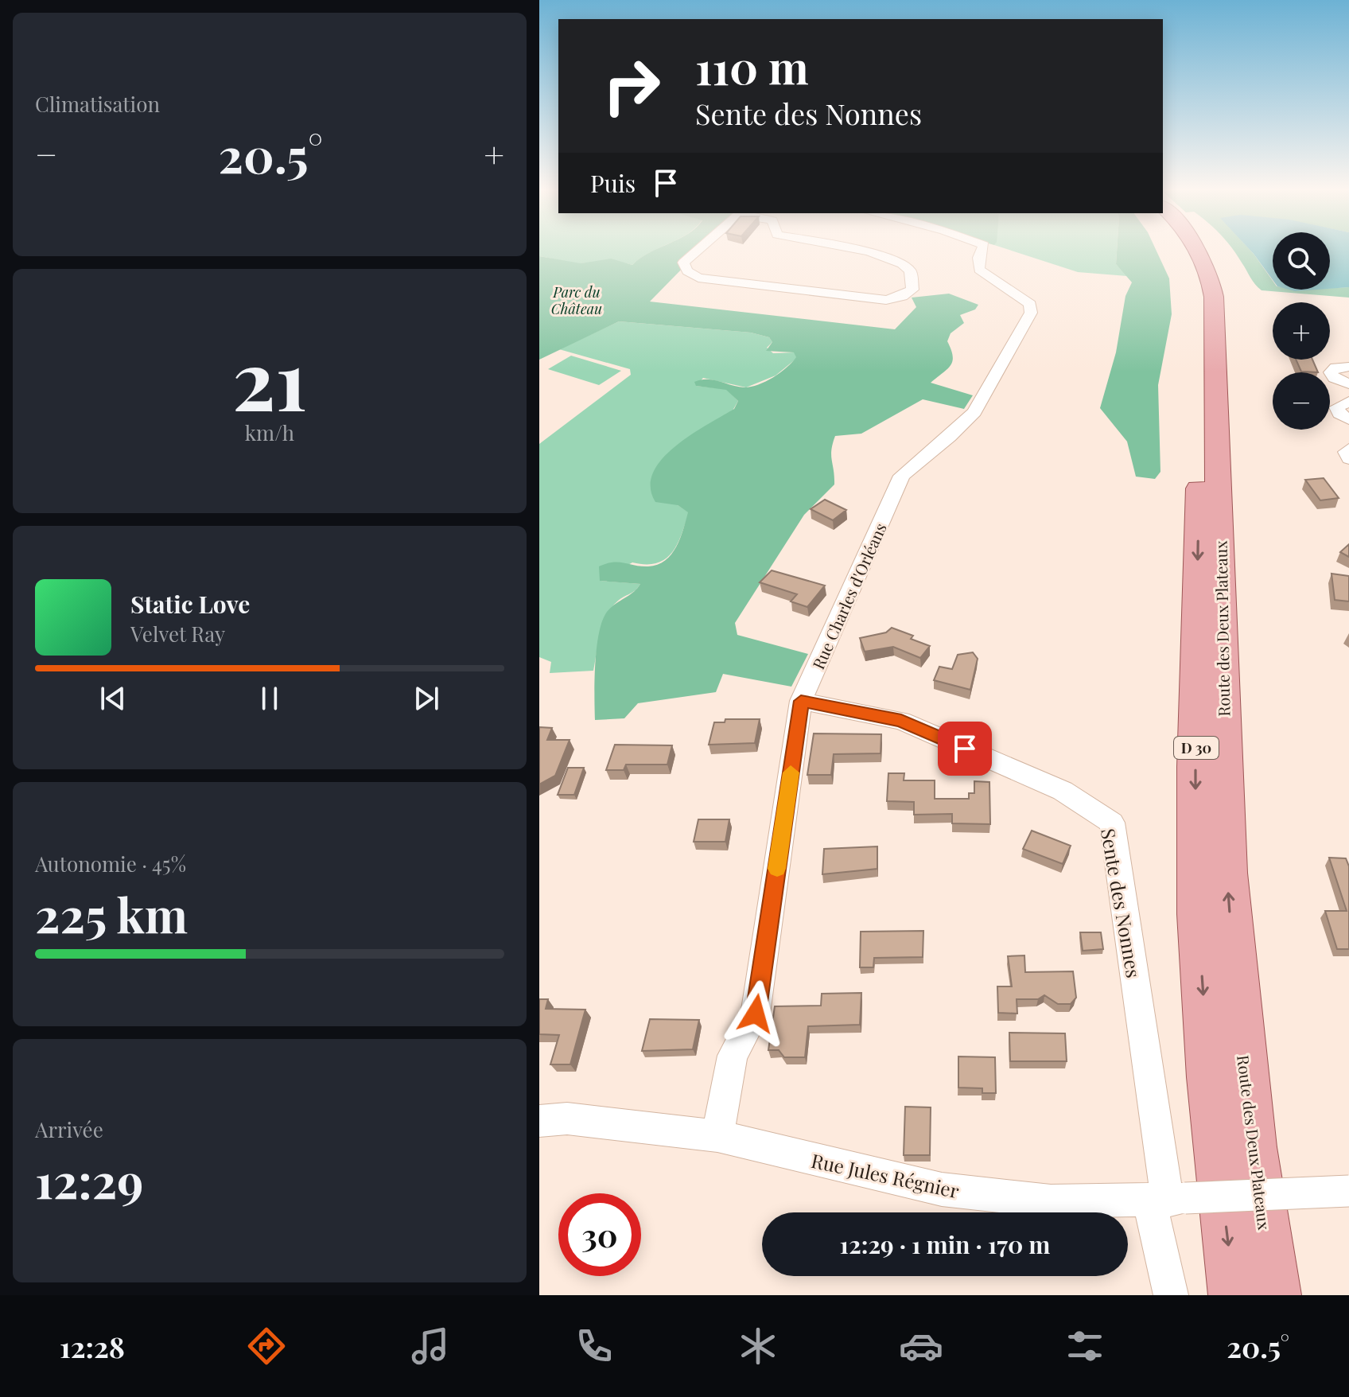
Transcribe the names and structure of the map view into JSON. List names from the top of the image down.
{
  "streets": {
    "main road": ["Route des Deux Plateaux", "D 30"],
    "street": ["Rue Charles d'Orléans", "Sente des Nonnes", "Rue Jules Régnier"]
  },
  "crossings": [
    ["Rue Charles d'Orléans", "Sente des Nonnes"],
    ["Rue Charles d'Orléans", "Rue Jules Régnier"],
    ["Sente des Nonnes", "Rue Jules Régnier"]
  ],
  "parks": ["Parc du Château"],
  "page": {
    "tile": [
      "Climatisation",
      ["21", "km/h"],
      ["Autonomie · 45%", "225 km"],
      ["Arrivée", "12:29"]
    ],
    "turn": ["110 m", "Sente des Nonnes"],
    "heat": ["−", "20.5°", "+"],
    "then": "Puis",
    "map_buttons": ["+", "−"],
    "song": ["Static Love", "Velvet Ray"],
    "limit": "30",
    "trip": "12:29 · 1 min · 170 m",
    "tabs": ["12:28", "20.5°"]
  }
}
